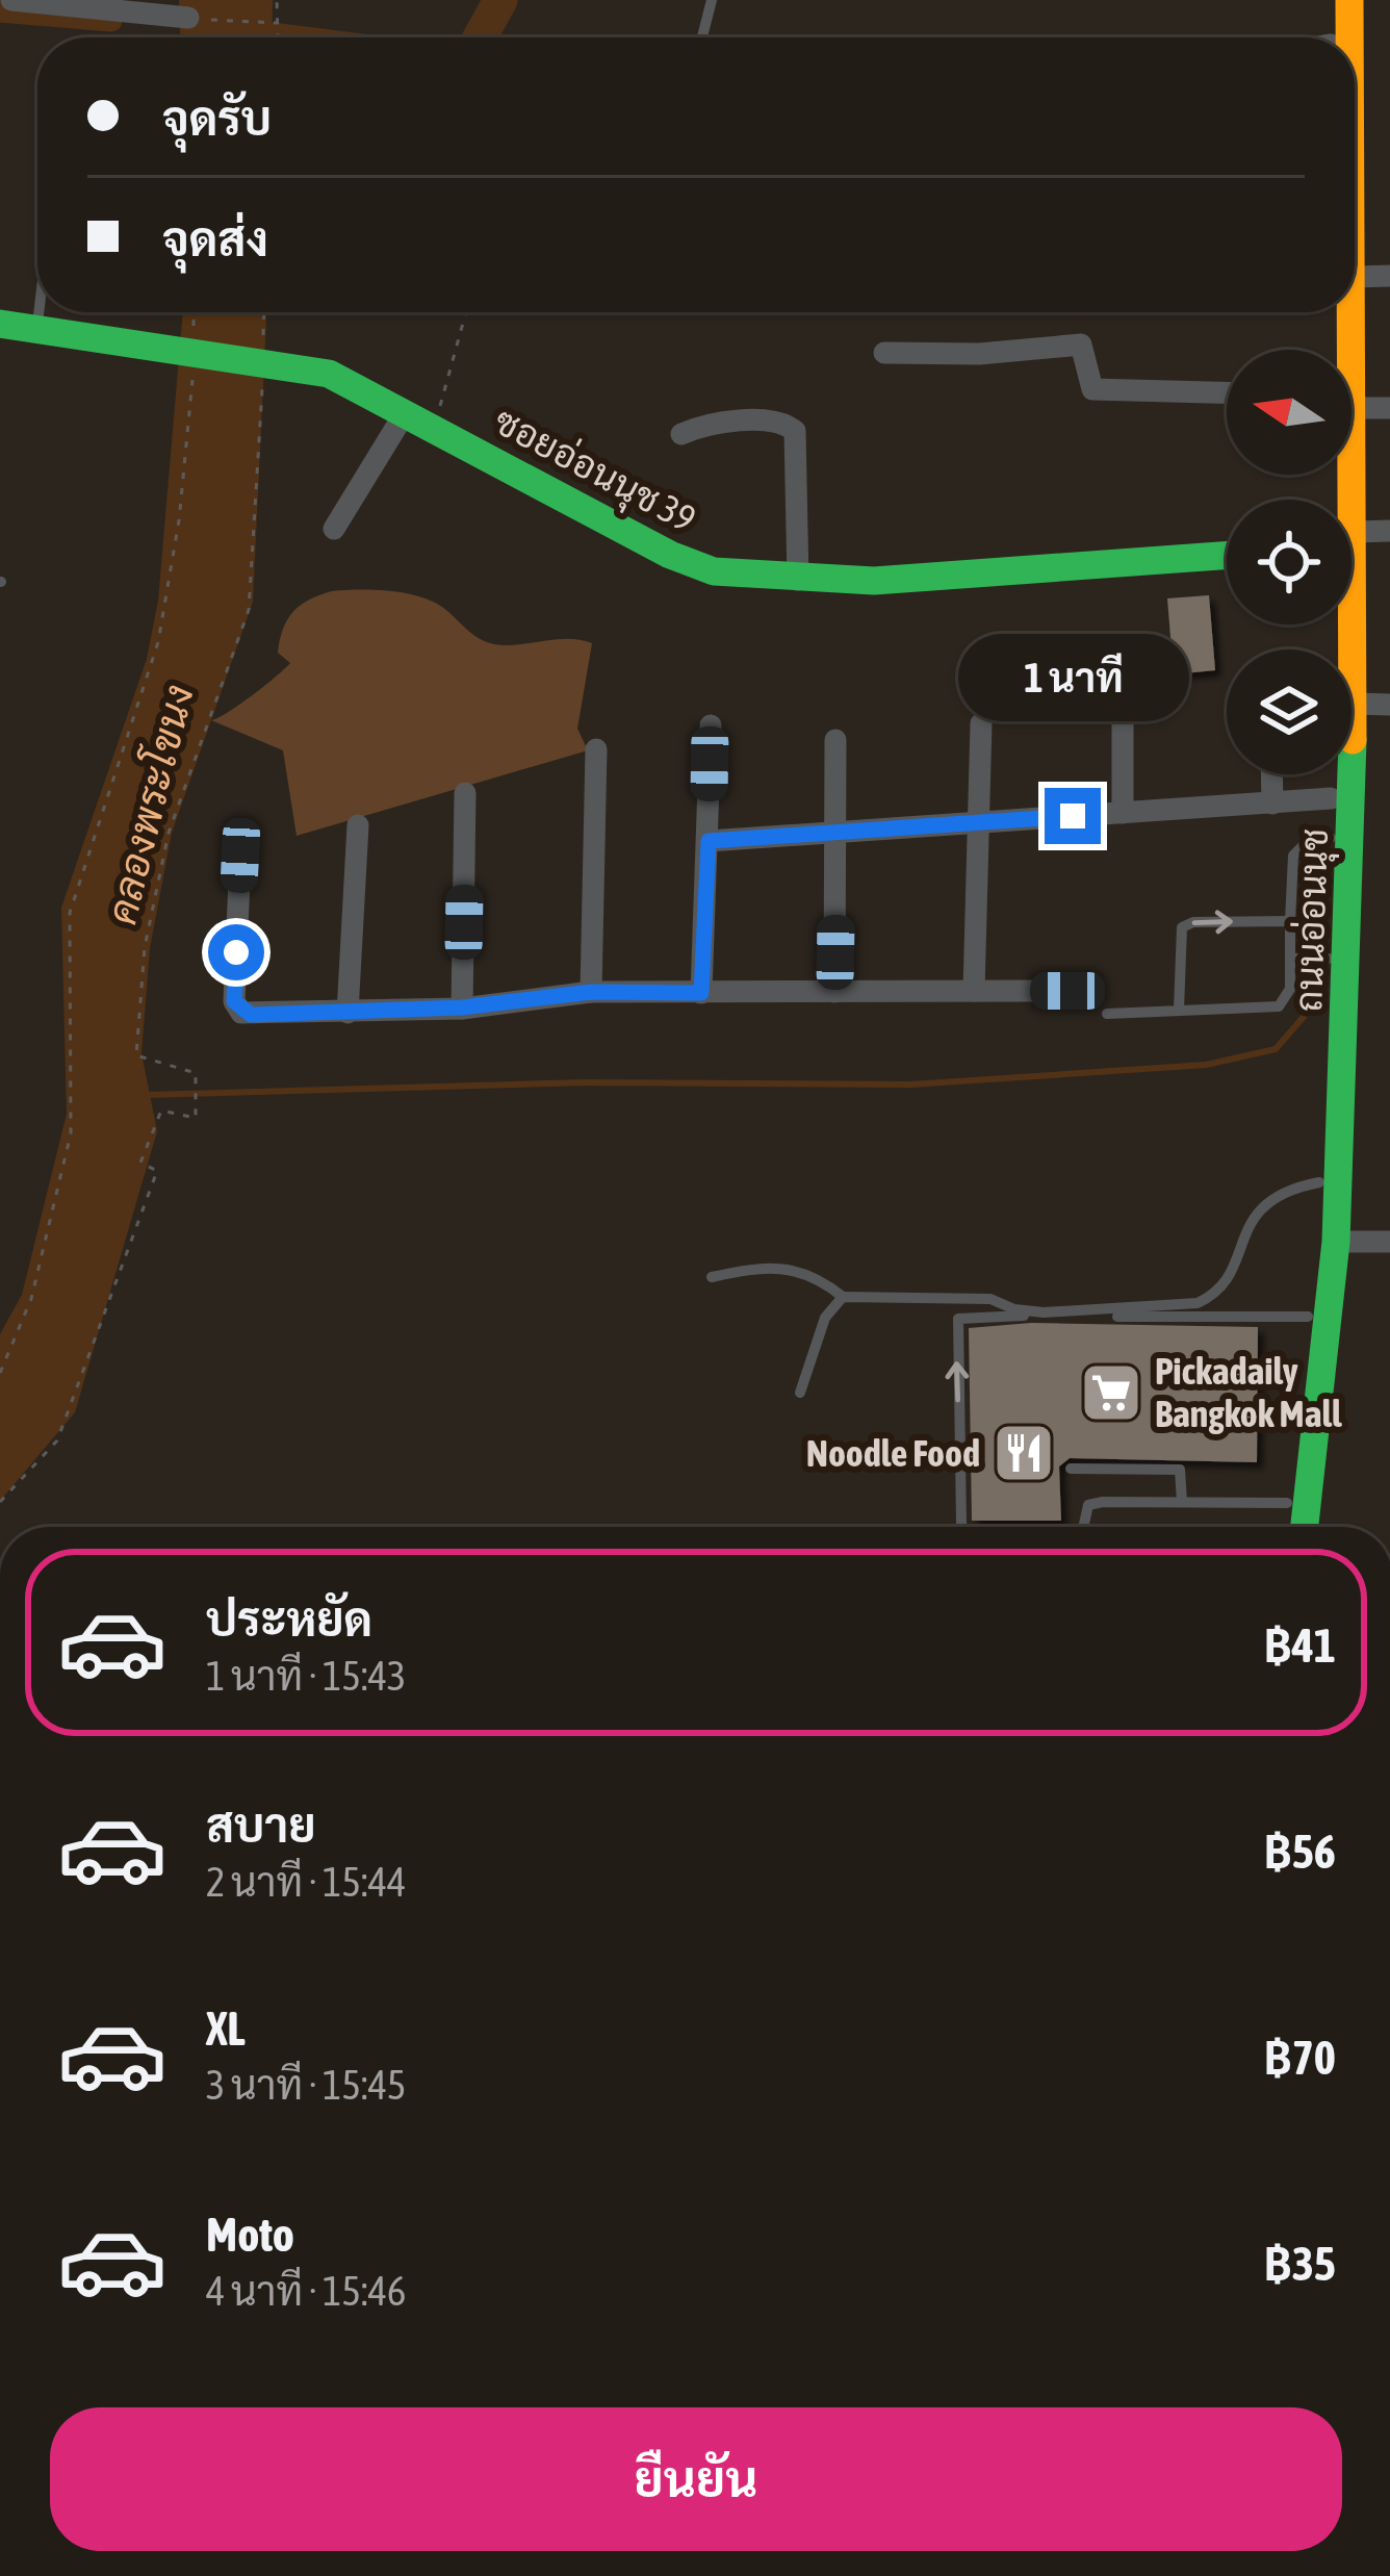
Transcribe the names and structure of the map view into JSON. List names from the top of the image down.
{
  "streets": {
    "main road": ["ซอยอ่อนนุช 39", "ถนนอ่อนนุช"]
  },
  "water": ["คลองพระโขนง"],
  "places": {
    "supermarket": ["Pickadaily Bangkok Mall"],
    "restaurant": ["Noodle Food"]
  },
  "north": "left",
  "page": {
    "banner": ["จุดรับ", "จุดส่ง"],
    "bubble": "1 นาที",
    "list": [
      {
        "name": "ประหยัด",
        "note": "1 นาที · 15:43",
        "value": "฿41"
      },
      {
        "name": "สบาย",
        "note": "2 นาที · 15:44",
        "value": "฿56"
      },
      {
        "name": "XL",
        "note": "3 นาที · 15:45",
        "value": "฿70"
      },
      {
        "name": "Moto",
        "note": "4 นาที · 15:46",
        "value": "฿35"
      }
    ],
    "buttons": "ยืนยัน"
  }
}
